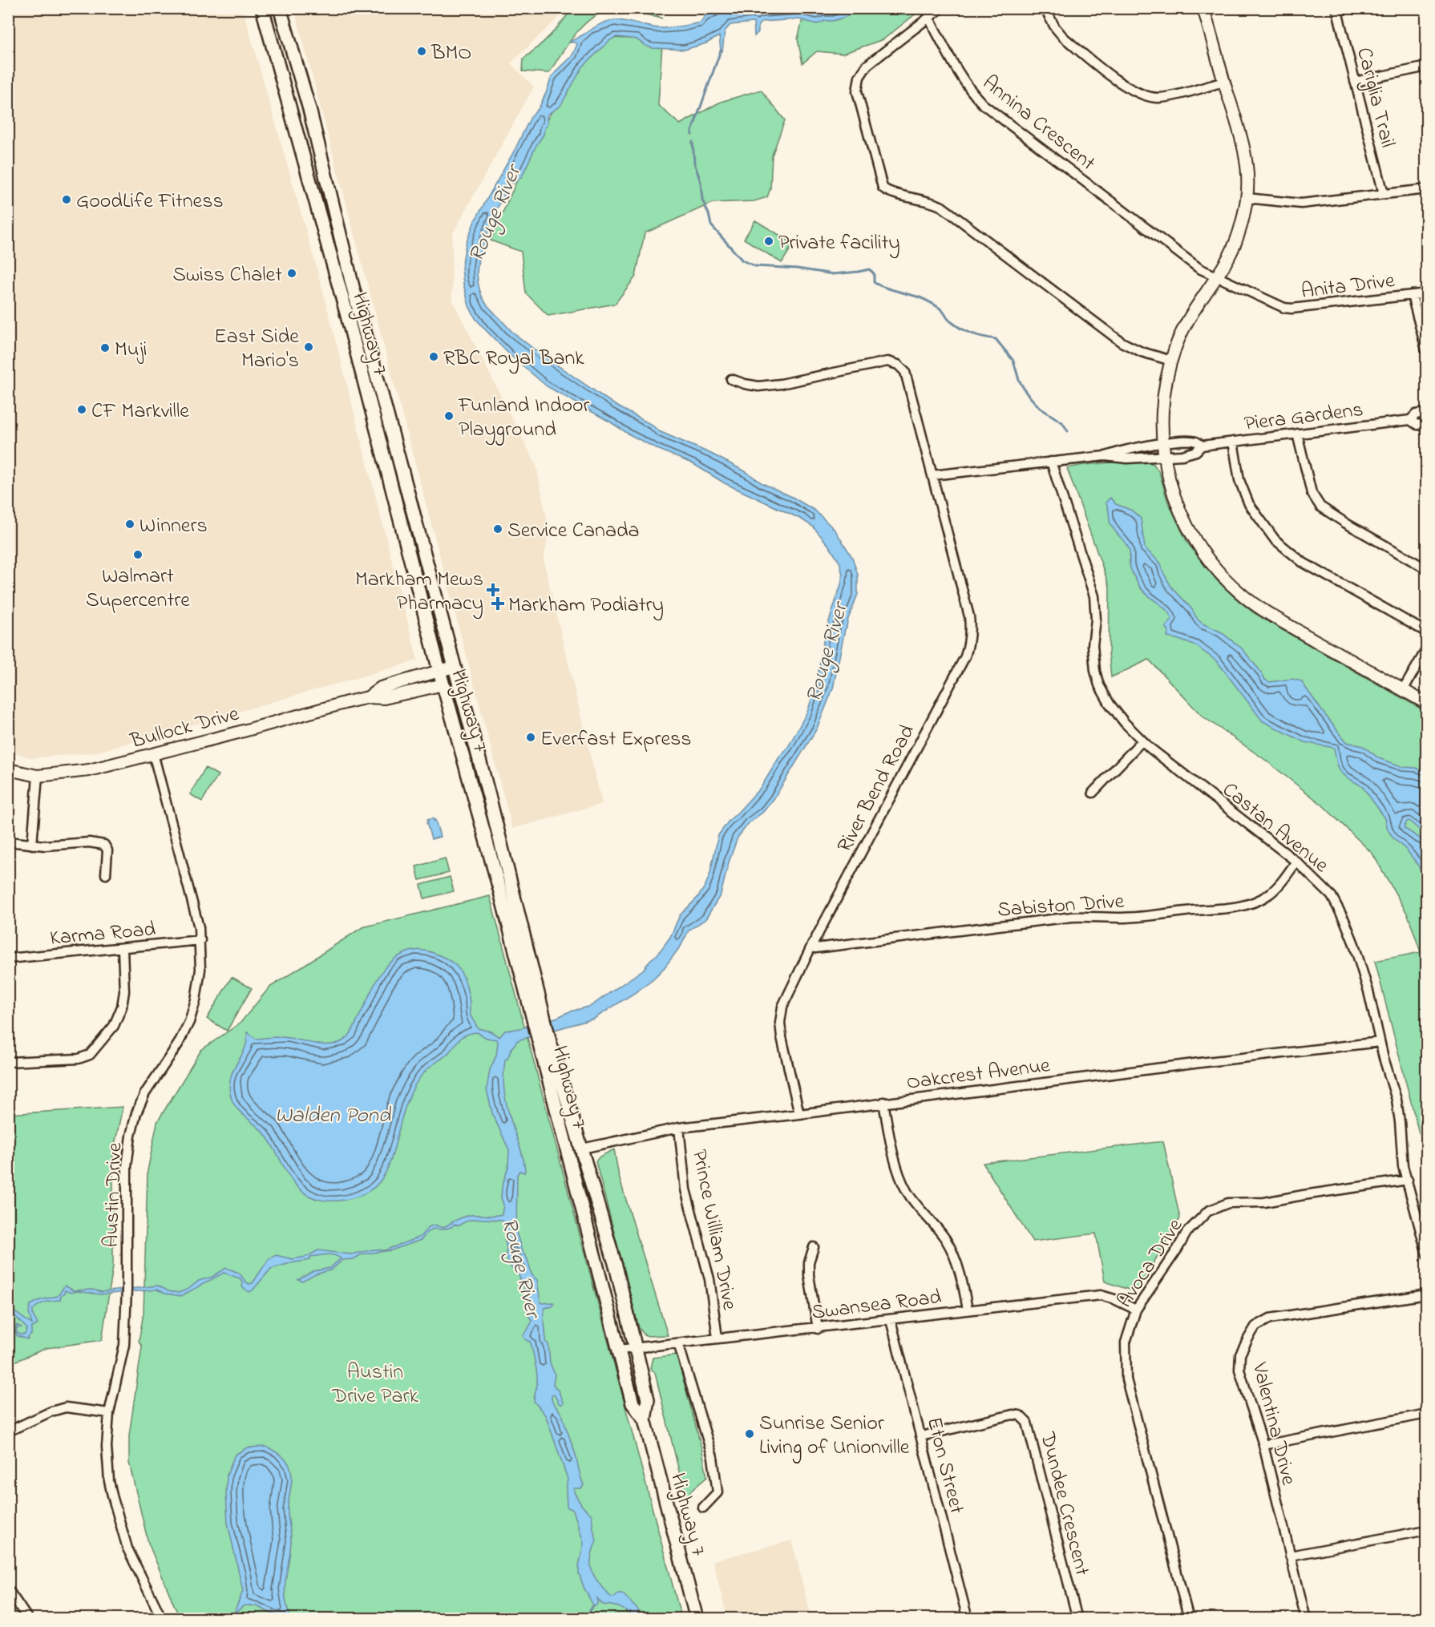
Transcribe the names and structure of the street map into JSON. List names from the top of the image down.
{
  "streets": {
    "main road": ["Highway 7"],
    "street": [
      "Cariglia Trail",
      "Annina Crescent",
      "Anita Drive",
      "Piera Gardens",
      "Bullock Drive",
      "River Bend Road",
      "Castan Avenue",
      "Sabiston Drive",
      "Karma Road",
      "Oakcrest Avenue",
      "Austin Drive",
      "Prince William Drive",
      "Avoca Drive",
      "Swansea Road",
      "Valentina Drive",
      "Eton Street",
      "Dundee Crescent"
    ]
  },
  "crossings": [
    ["Annina Crescent", "Anita Drive"],
    ["Highway 7", "Bullock Drive"],
    ["Highway 7", "Oakcrest Avenue"],
    ["Highway 7", "Swansea Road"],
    ["Piera Gardens", "River Bend Road"],
    ["Piera Gardens", "Castan Avenue"],
    ["Bullock Drive", "Austin Drive"],
    ["River Bend Road", "Sabiston Drive"],
    ["River Bend Road", "Oakcrest Avenue"],
    ["Castan Avenue", "Sabiston Drive"],
    ["Castan Avenue", "Oakcrest Avenue"],
    ["Castan Avenue", "Avoca Drive"],
    ["Karma Road", "Austin Drive"],
    ["Oakcrest Avenue", "Prince William Drive"],
    ["Prince William Drive", "Swansea Road"],
    ["Avoca Drive", "Swansea Road"],
    ["Swansea Road", "Eton Street"],
    ["Eton Street", "Dundee Crescent"]
  ],
  "water": ["Rouge River", "Walden Pond"],
  "parks": ["Austin Drive Park"],
  "places": {
    "other": [
      "BMO",
      "GoodLife Fitness",
      "Private facility",
      "Swiss Chalet",
      "East Side Mario's",
      "Muji",
      "RBC Royal Bank",
      "CF Markville",
      "Funland Indoor Playground",
      "Winners",
      "Service Canada",
      "Walmart Supercentre",
      "Everfast Express",
      "Sunrise Senior Living of Unionville"
    ],
    "health": ["Markham Mews Pharmacy", "Markham Podiatry"]
  }
}
